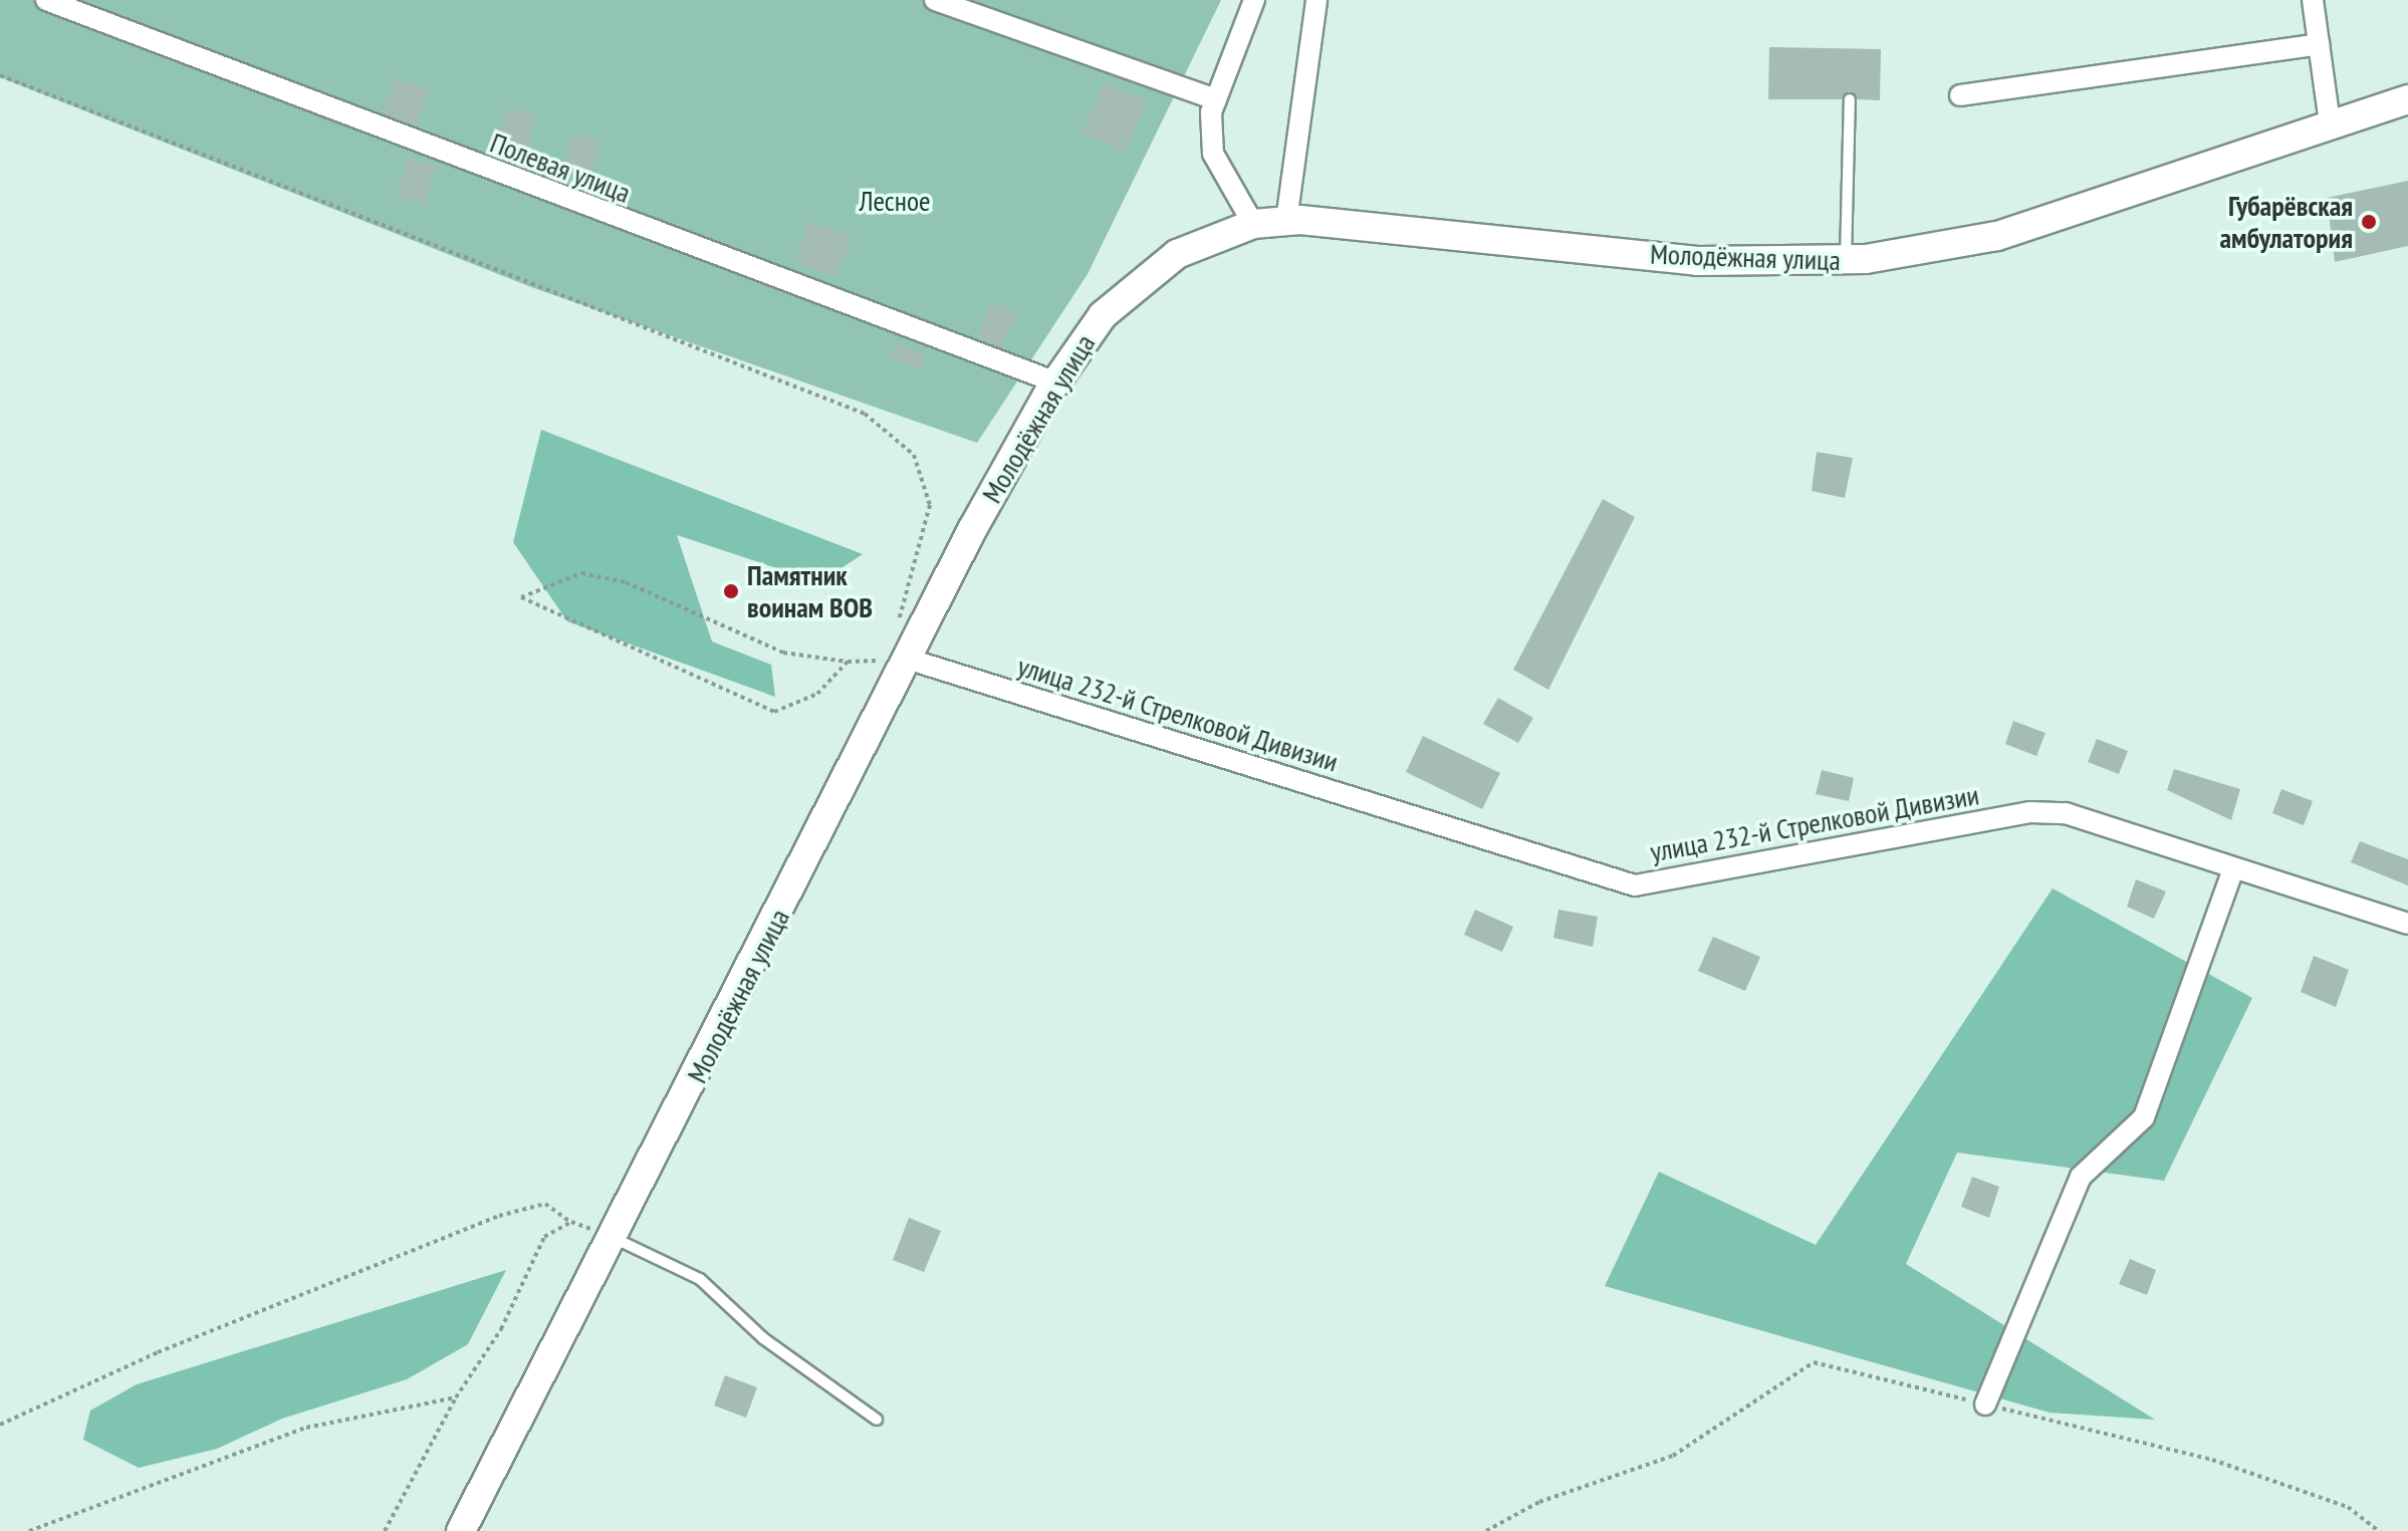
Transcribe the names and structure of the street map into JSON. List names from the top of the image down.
{
  "streets": {
    "main road": ["Молодёжная улица"],
    "street": ["Полевая улица", "улица 232-й Стрелковой Дивизии"]
  },
  "crossings": [
    ["Полевая улица", "Молодёжная улица"],
    ["Молодёжная улица", "улица 232-й Стрелковой Дивизии"]
  ],
  "parks": ["Лесное"],
  "places": ["Губарёвская амбулатория", "Памятник воинам ВОВ"]
}
